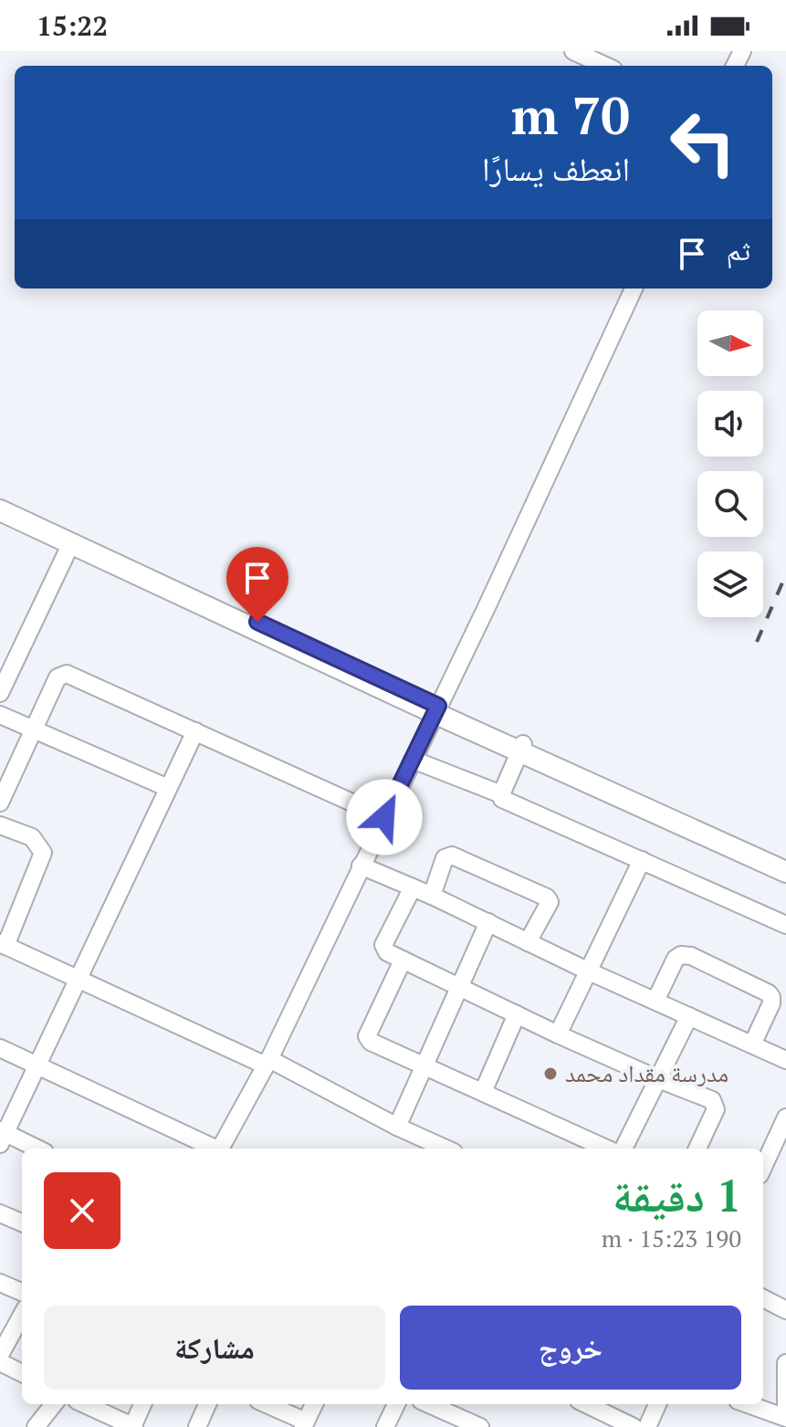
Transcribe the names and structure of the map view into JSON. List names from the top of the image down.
{
  "places": ["مدرسة مقداد محمد"],
  "north": "right",
  "page": {
    "status": "15:22",
    "turn": ["70 m", "انعطف يسارًا"],
    "then": "ثم",
    "heading": ["1 دقيقة", "190 m · 15:23"],
    "buttons": ["خروج", "مشاركة"]
  }
}
